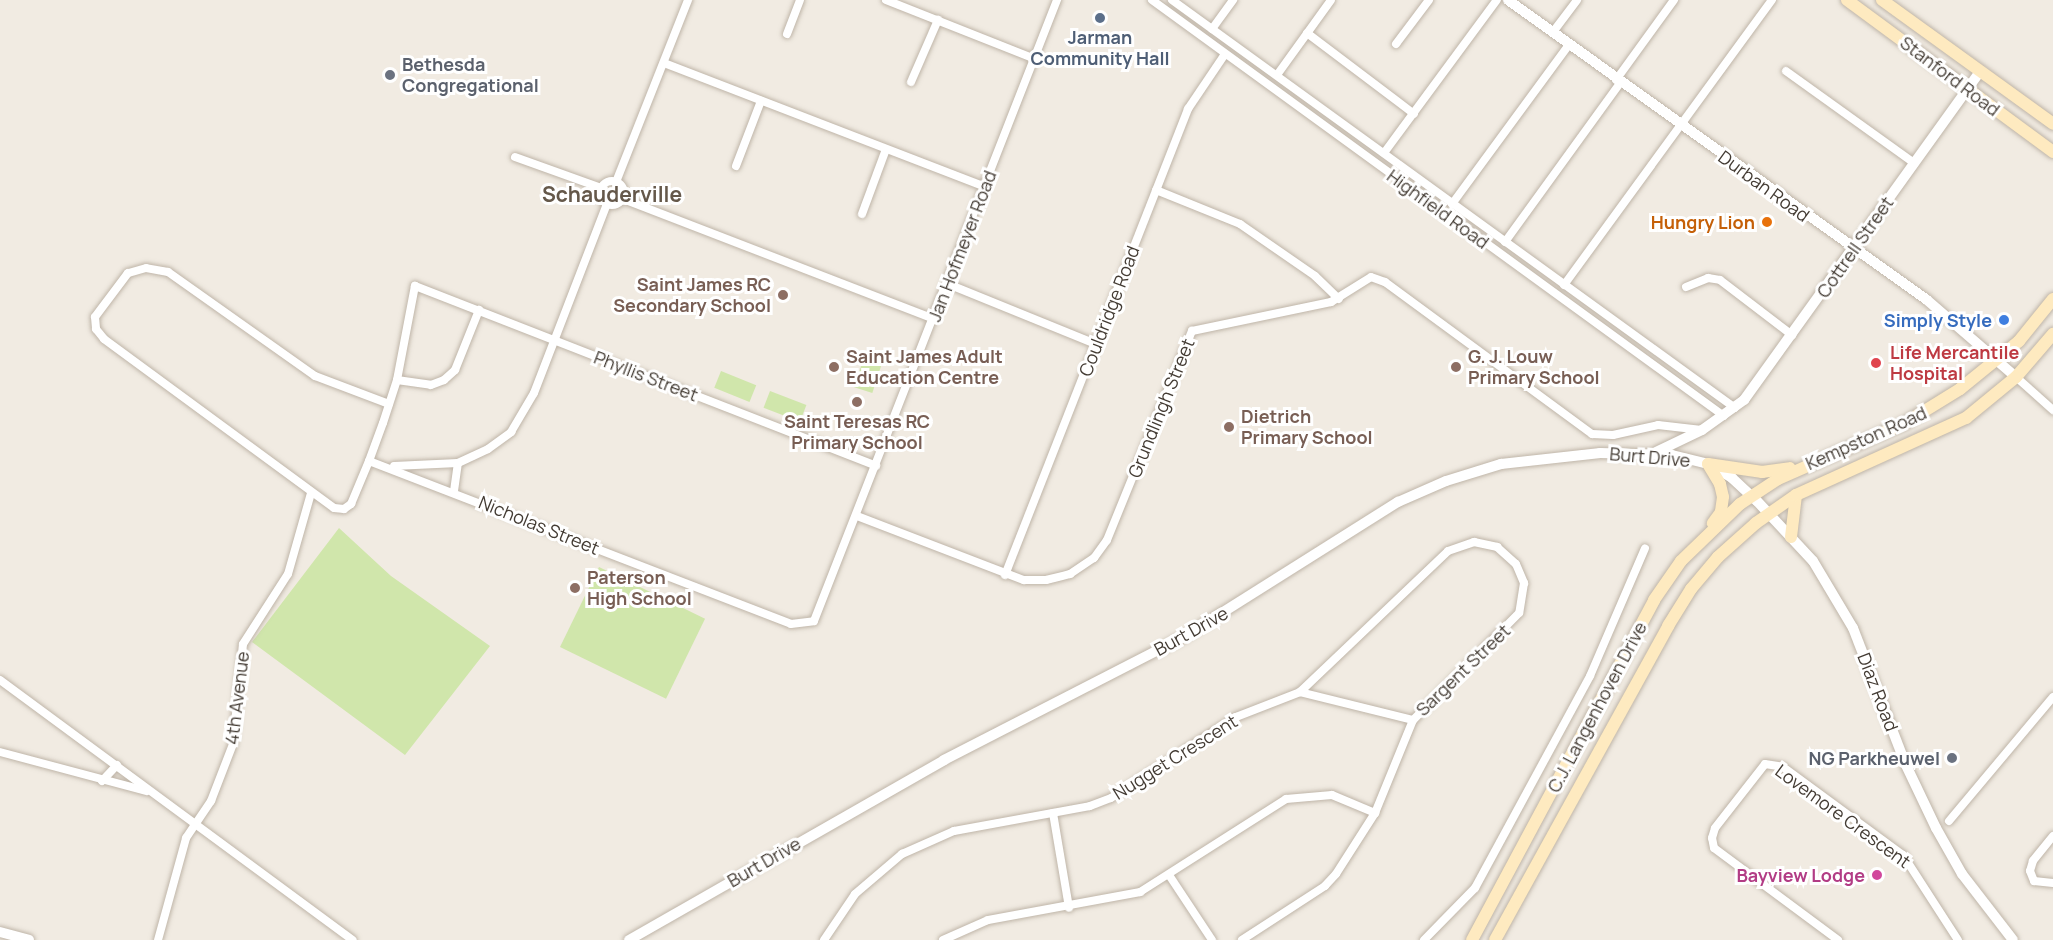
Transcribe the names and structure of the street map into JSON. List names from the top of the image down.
{
  "streets": {
    "main road": ["Stanford Road", "Kempston Road", "C.J. Langenhoven Drive"],
    "street": [
      "Durban Road",
      "Highfield Road",
      "Jan Hofmeyer Road",
      "Cottrell Street",
      "Couldridge Road",
      "Phyllis Street",
      "Grundlingh Street",
      "Burt Drive",
      "Nicholas Street",
      "Sargent Street",
      "Diaz Road",
      "4th Avenue",
      "Nugget Crescent",
      "Lovemore Crescent"
    ]
  },
  "crossings": [
    ["Stanford Road", "Cottrell Street"],
    ["Durban Road", "Cottrell Street"],
    ["Durban Road", "Kempston Road"],
    ["Highfield Road", "Cottrell Street"],
    ["Highfield Road", "Couldridge Road"],
    ["Jan Hofmeyer Road", "Phyllis Street"],
    ["Jan Hofmeyer Road", "Nicholas Street"],
    ["Cottrell Street", "Grundlingh Street"],
    ["Cottrell Street", "Burt Drive"],
    ["Couldridge Road", "Grundlingh Street"],
    ["Kempston Road", "Burt Drive"],
    ["Kempston Road", "Diaz Road"],
    ["Kempston Road", "C.J. Langenhoven Drive"],
    ["Burt Drive", "Diaz Road"],
    ["Burt Drive", "C.J. Langenhoven Drive"],
    ["Sargent Street", "Nugget Crescent"],
    ["Diaz Road", "C.J. Langenhoven Drive"]
  ],
  "districts": ["Schauderville"],
  "places": [
    "Jarman Community Hall",
    "Bethesda Congregational",
    "Hungry Lion",
    "Saint James RC Secondary School",
    "Simply Style",
    "Life Mercantile Hospital",
    "Saint James Adult Education Centre",
    "G. J. Louw Primary School",
    "Saint Teresas RC Primary School",
    "Dietrich Primary School",
    "Paterson High School",
    "NG Parkheuwel",
    "Bayview Lodge"
  ]
}
